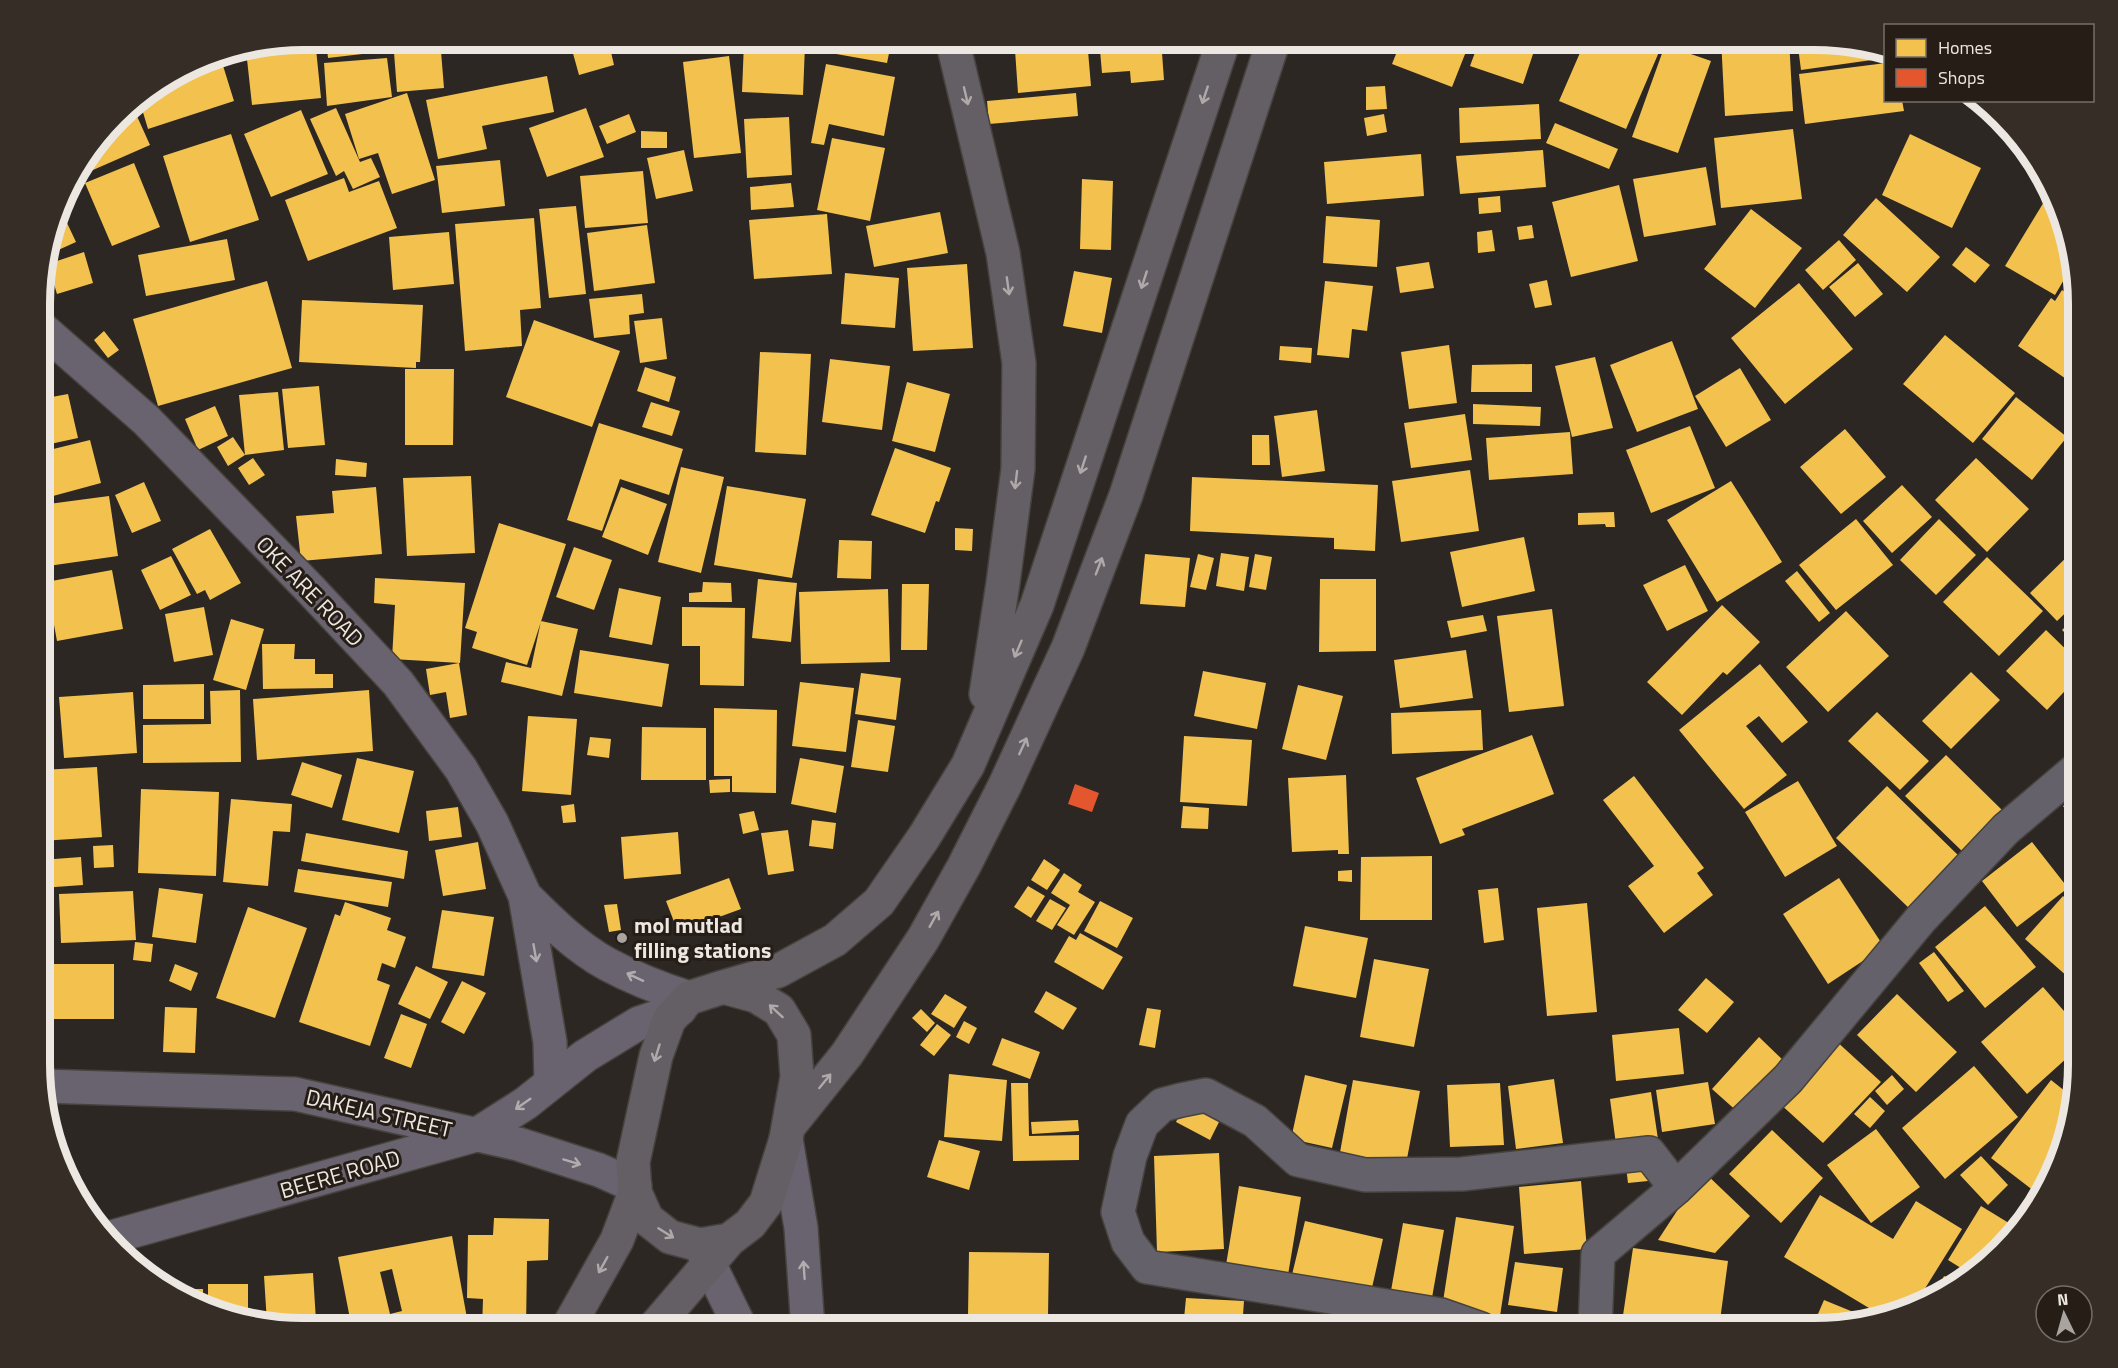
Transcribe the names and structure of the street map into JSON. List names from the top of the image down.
{
  "streets": {
    "main road": ["OKE ARE ROAD", "DAKEJA STREET", "BEERE ROAD"]
  },
  "crossings": [
    ["OKE ARE ROAD", "DAKEJA STREET"],
    ["DAKEJA STREET", "BEERE ROAD"]
  ],
  "places": ["mol mutlad filling stations"],
  "legend": ["Homes", "Shops"],
  "north": "top"
}
